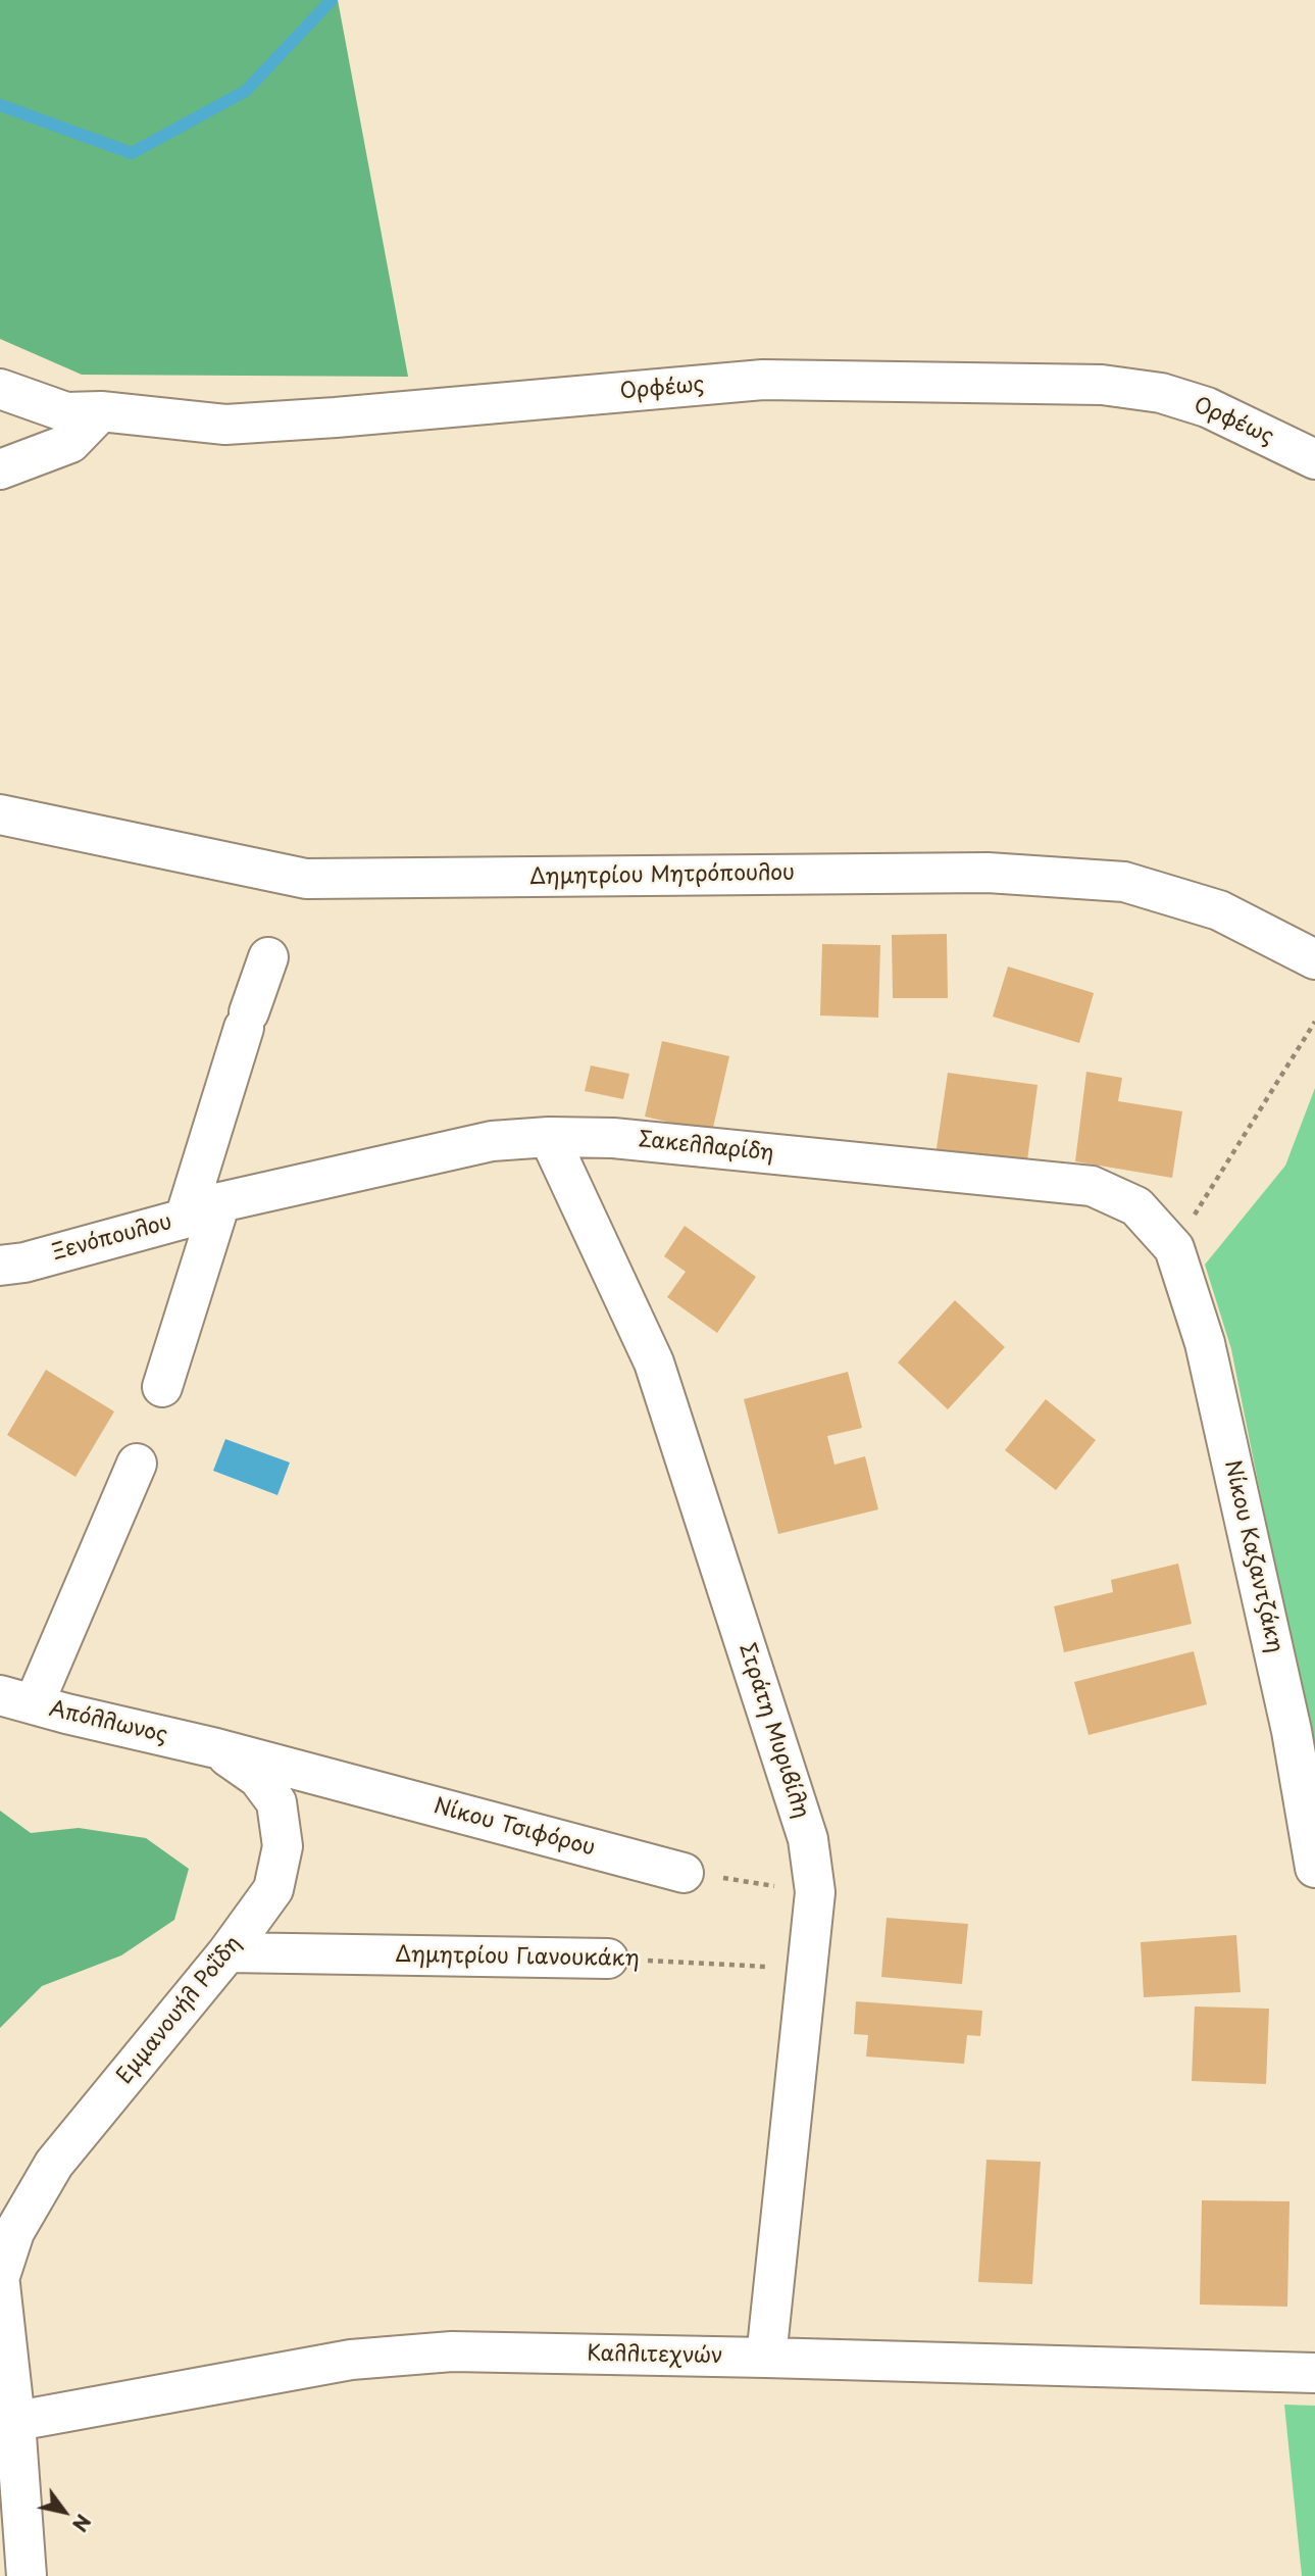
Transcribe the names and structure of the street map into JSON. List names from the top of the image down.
{
  "streets": {
    "street": [
      "Ορφέως",
      "Δημητρίου Μητρόπουλου",
      "Σακελλαρίδη",
      "Ξενόπουλου",
      "Νίκου Καζαντζάκη",
      "Απόλλωνος",
      "Στράτη Μυριβίλη",
      "Νίκου Τσιφόρου",
      "Δημητρίου Γιανουκάκη",
      "Εμμανουήλ Ροΐδη",
      "Καλλιτεχνών"
    ]
  },
  "crossings": [
    ["Σακελλαρίδη", "Ξενόπουλου"],
    ["Σακελλαρίδη", "Νίκου Καζαντζάκη"],
    ["Σακελλαρίδη", "Στράτη Μυριβίλη"],
    ["Απόλλωνος", "Νίκου Τσιφόρου"],
    ["Απόλλωνος", "Εμμανουήλ Ροΐδη"],
    ["Στράτη Μυριβίλη", "Δημητρίου Γιανουκάκη"],
    ["Στράτη Μυριβίλη", "Καλλιτεχνών"],
    ["Νίκου Τσιφόρου", "Εμμανουήλ Ροΐδη"],
    ["Δημητρίου Γιανουκάκη", "Εμμανουήλ Ροΐδη"]
  ],
  "north": "bottom right"
}
